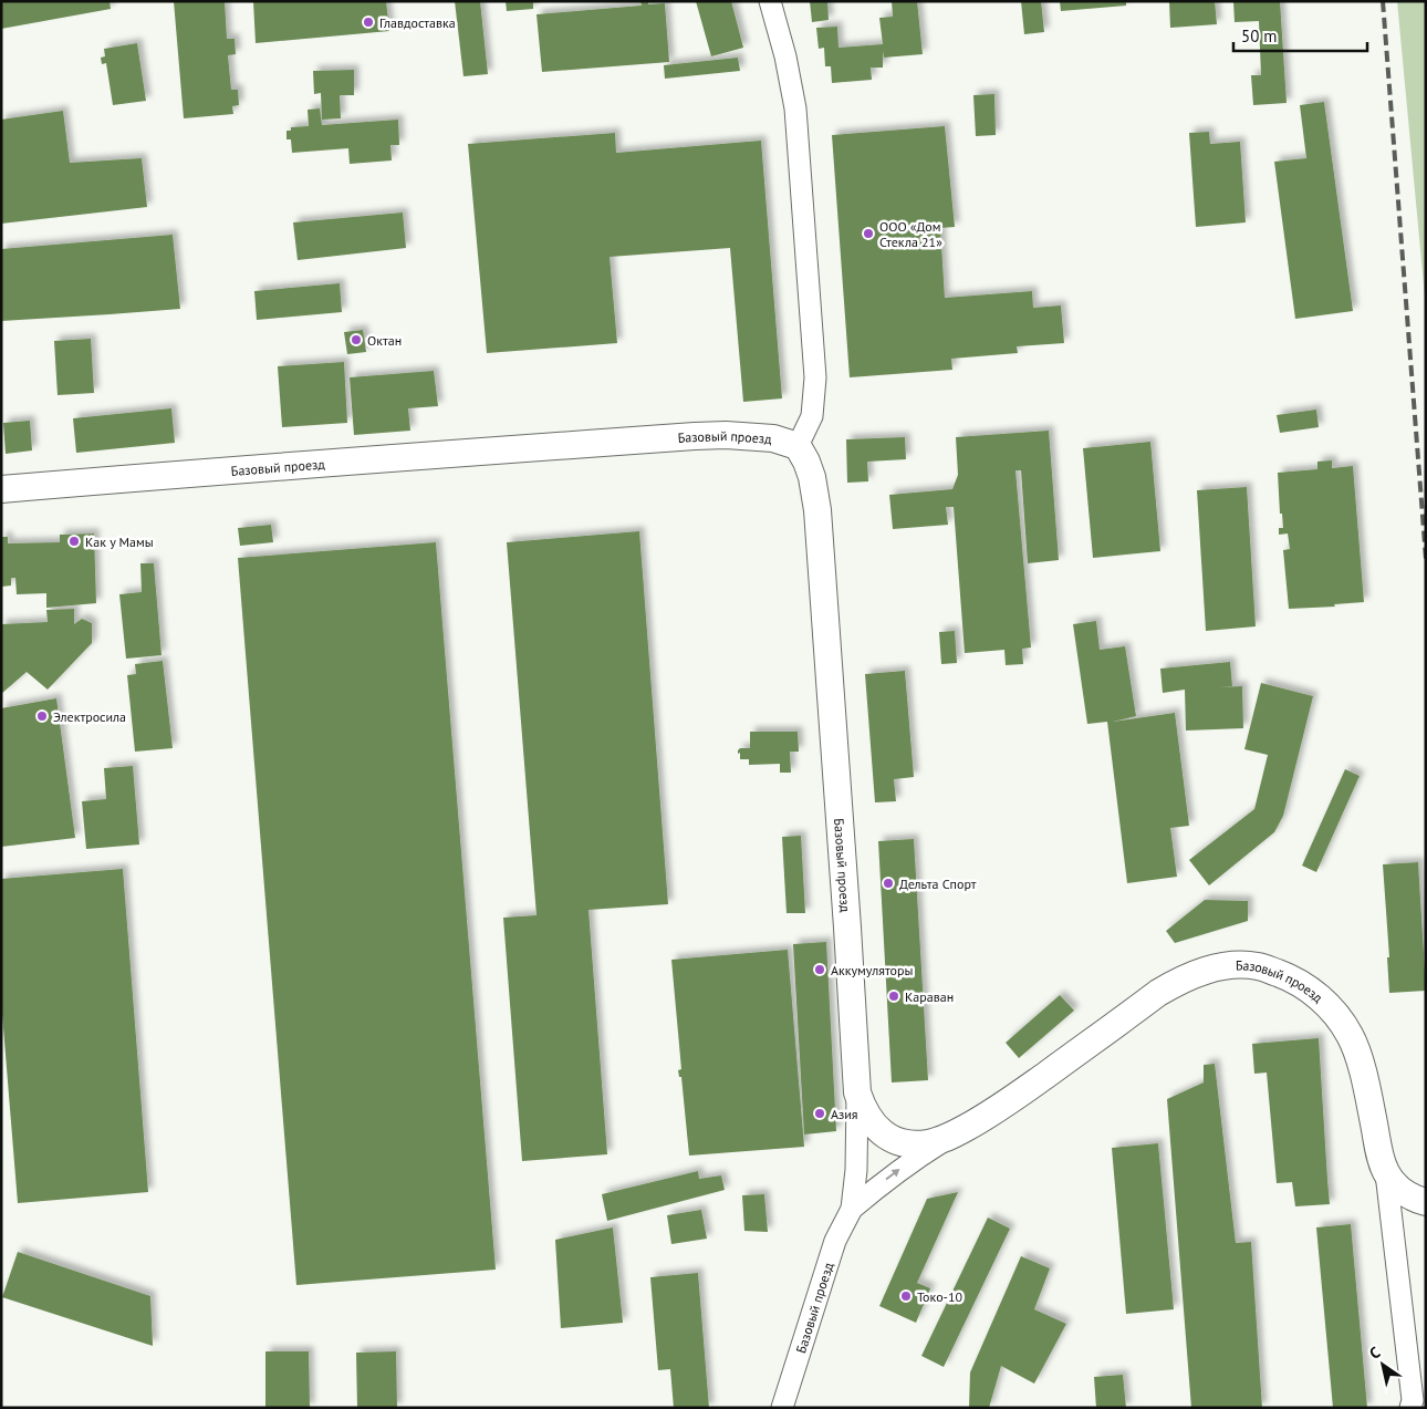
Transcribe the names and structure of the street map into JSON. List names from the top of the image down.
{
  "streets": {
    "street": ["Базовый проезд"]
  },
  "places": [
    "Главдоставка",
    "ООО «Дом Стекла 21»",
    "Октан",
    "Как у Мамы",
    "Электросила",
    "Дельта Спорт",
    "Аккумуляторы",
    "Караван",
    "Азия",
    "Токо-10"
  ],
  "scale_bar": "50 m",
  "north": "top left"
}
